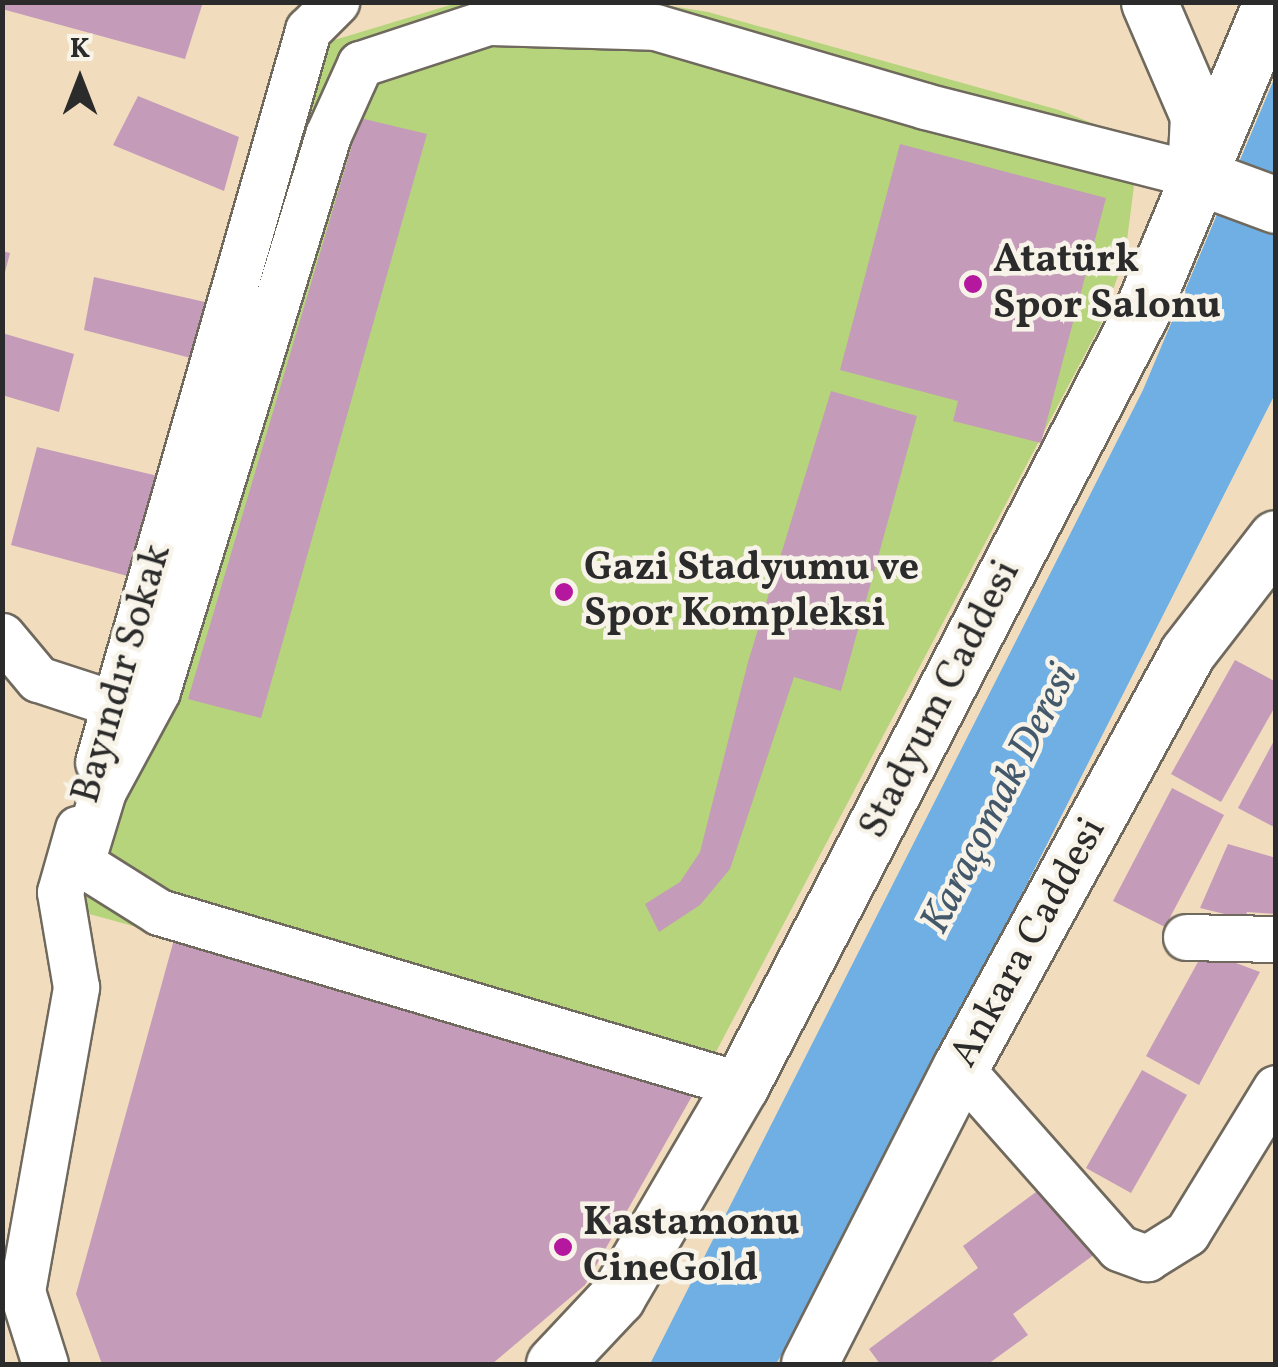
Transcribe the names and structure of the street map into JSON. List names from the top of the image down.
{
  "streets": {
    "main road": ["Stadyum Caddesi", "Ankara Caddesi"],
    "street": ["Bayındır Sokak"]
  },
  "water": ["Karaçomak Deresi"],
  "places": ["Atatürk Spor Salonu", "Gazi Stadyumu ve Spor Kompleksi", "Kastamonu CineGold"],
  "north": "top"
}
